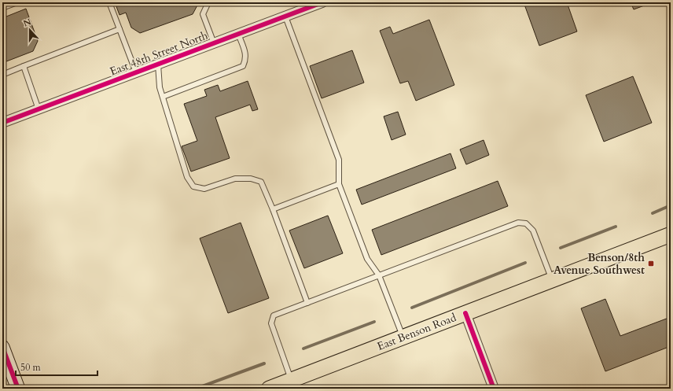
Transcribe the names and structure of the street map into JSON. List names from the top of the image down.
{
  "streets": {
    "main road": ["East Benson Road"],
    "street": ["East 48th Street North"]
  },
  "places": {
    "transit": ["Benson/8th Avenue Southwest"]
  },
  "scale_bar": "50 m",
  "north": "top"
}
